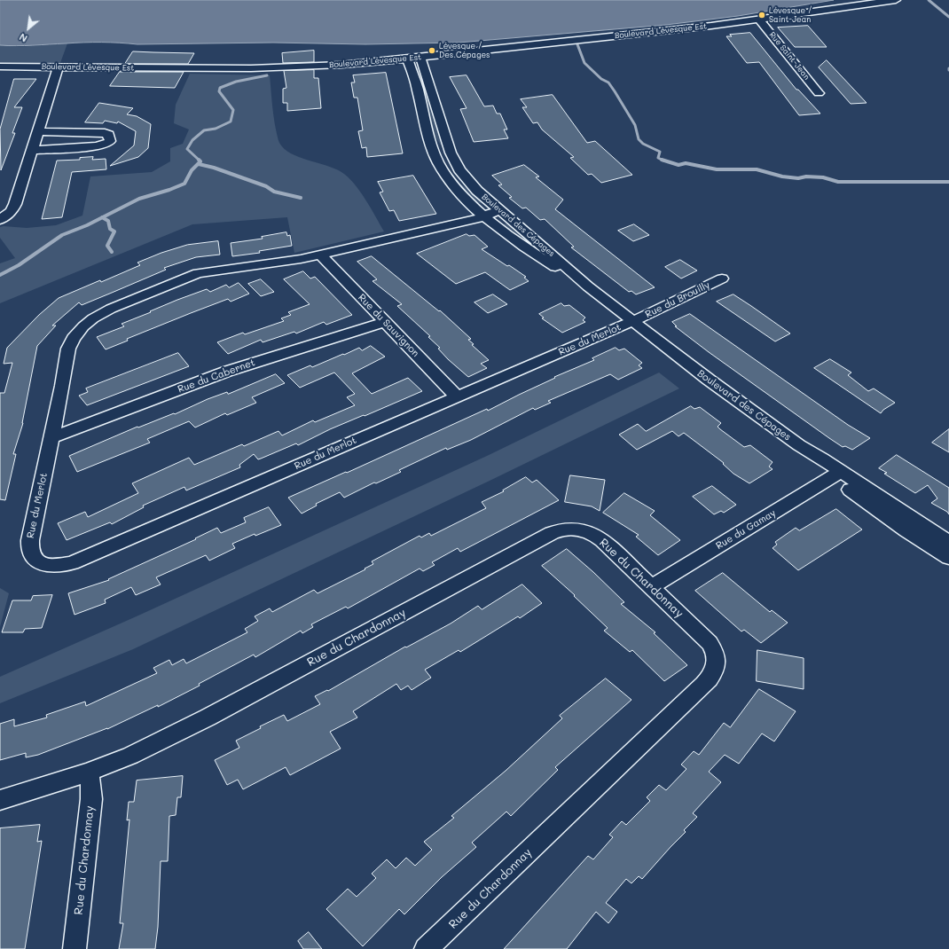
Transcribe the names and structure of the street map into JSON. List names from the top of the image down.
{
  "streets": {
    "street": [
      "Boulevard Lévesque Est",
      "Rue Saint-Jean",
      "Boulevard des Cépages",
      "Rue du Brouilly",
      "Rue du Sauvignon",
      "Rue du Merlot",
      "Rue du Cabernet",
      "Rue du Gamay",
      "Rue du Chardonnay"
    ]
  },
  "crossings": [
    ["Boulevard Lévesque Est", "Rue Saint-Jean"],
    ["Boulevard Lévesque Est", "Boulevard des Cépages"],
    ["Boulevard des Cépages", "Rue du Brouilly"],
    ["Boulevard des Cépages", "Rue du Merlot"],
    ["Boulevard des Cépages", "Rue du Gamay"],
    ["Rue du Brouilly", "Rue du Merlot"],
    ["Rue du Sauvignon", "Rue du Merlot"],
    ["Rue du Sauvignon", "Rue du Cabernet"],
    ["Rue du Merlot", "Rue du Cabernet"],
    ["Rue du Gamay", "Rue du Chardonnay"]
  ],
  "places": ["Lévesque / Saint-Jean", "Lévesque / Des Cépages"],
  "north": "bottom left"
}
